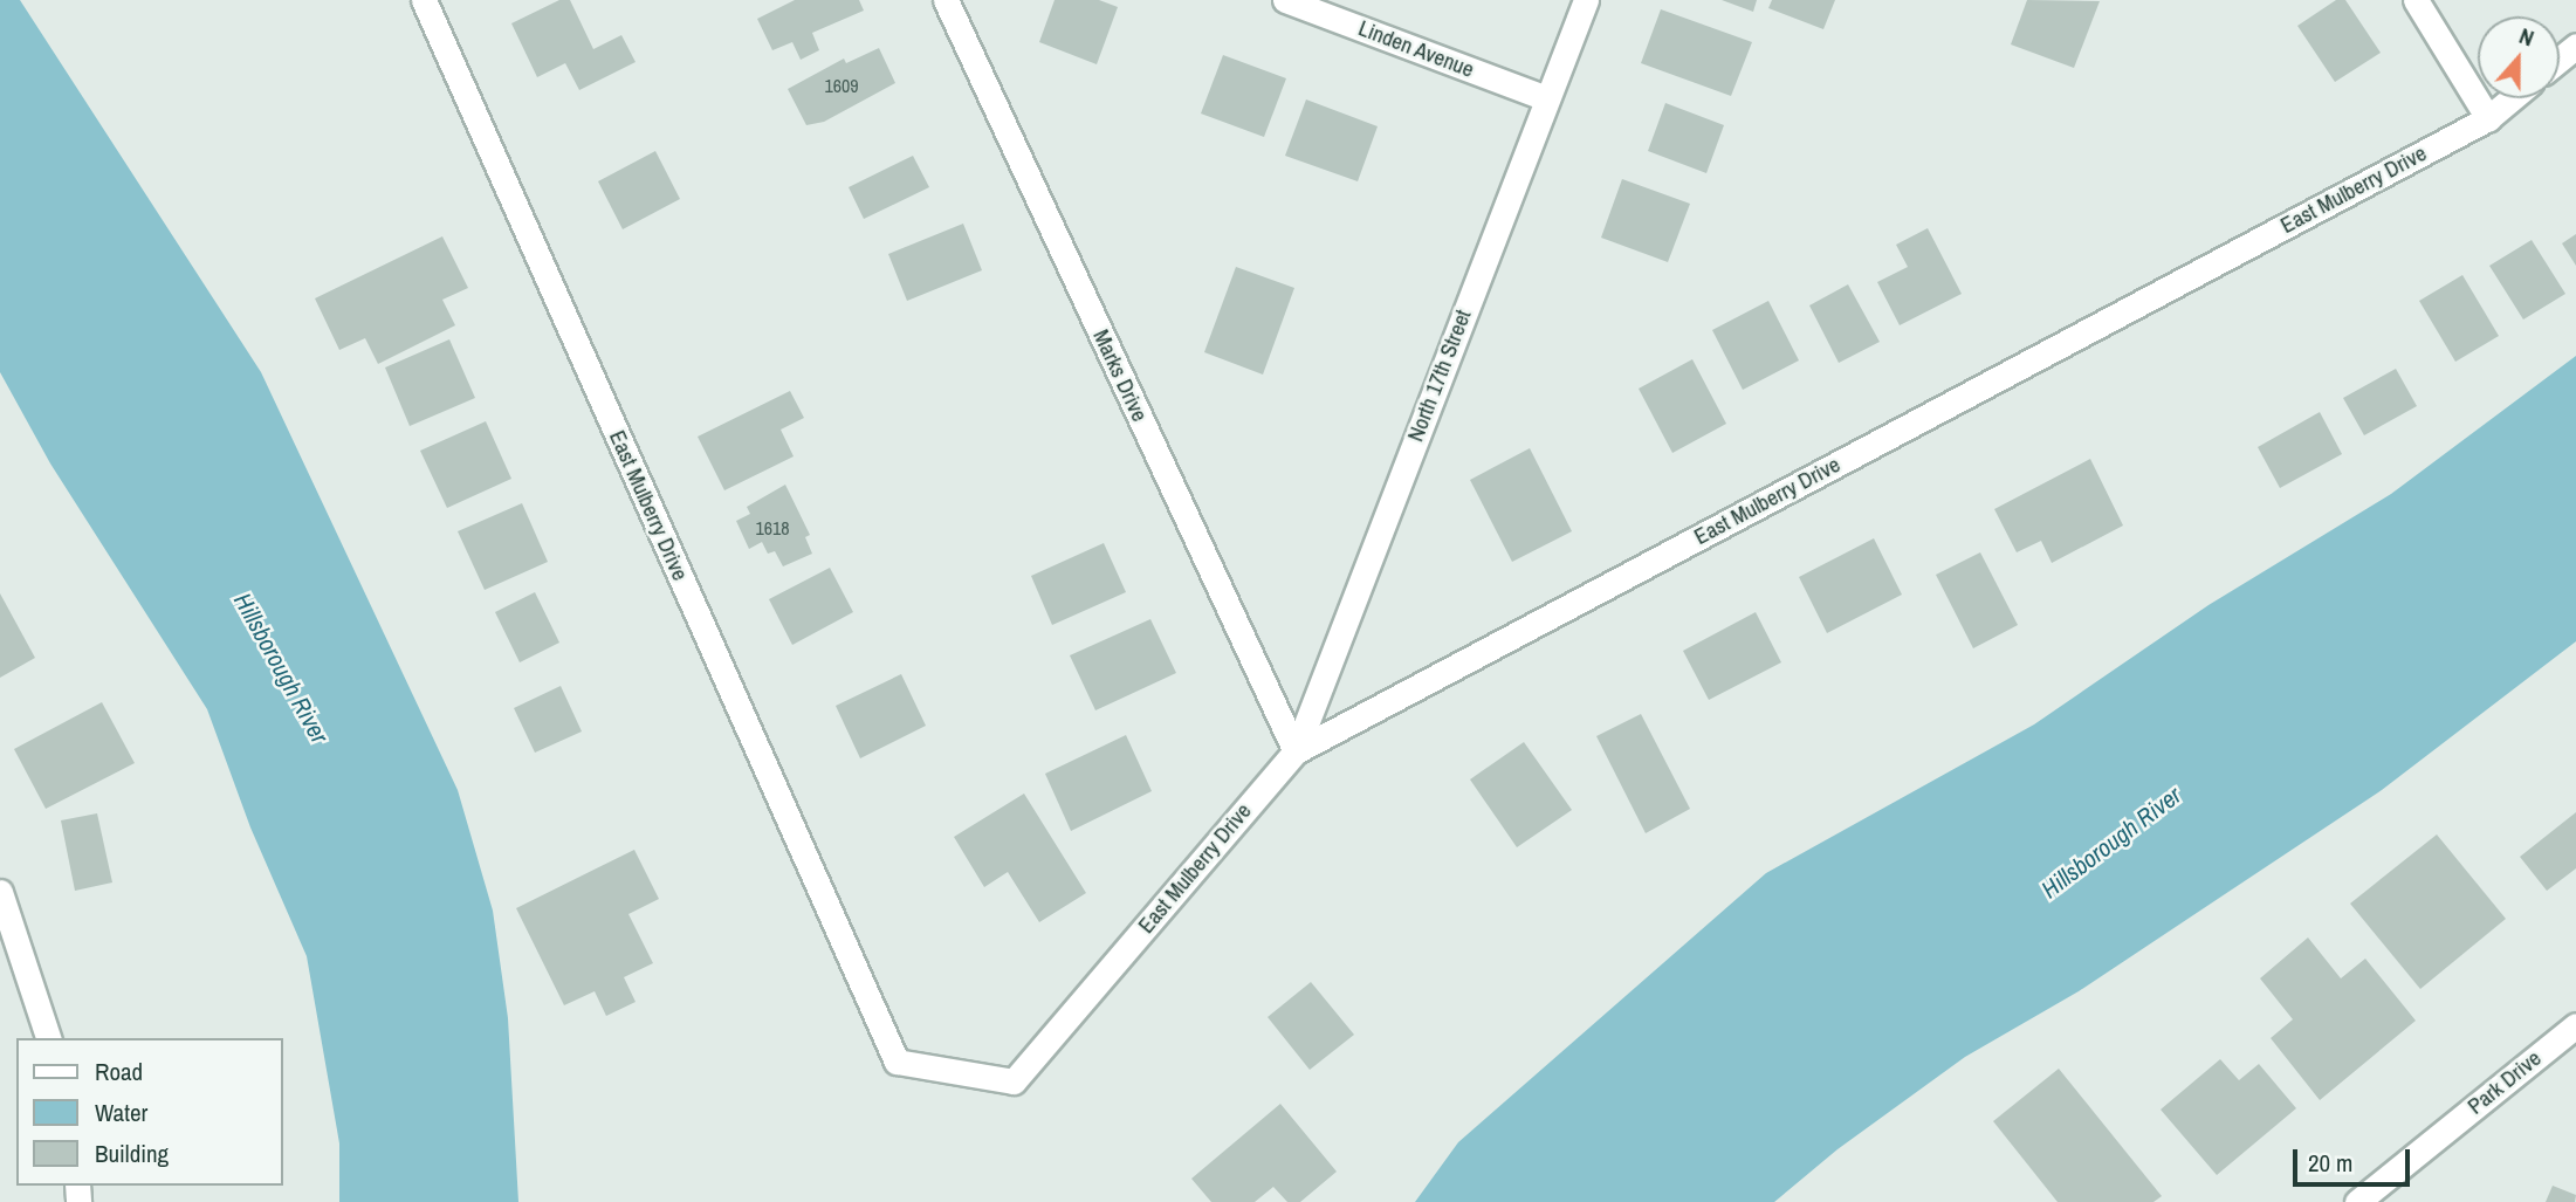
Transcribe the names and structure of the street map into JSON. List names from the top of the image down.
{
  "streets": {
    "street": [
      "Linden Avenue",
      "East Mulberry Drive",
      "Marks Drive",
      "North 17th Street",
      "Park Drive"
    ]
  },
  "crossings": [
    ["Linden Avenue", "North 17th Street"],
    ["East Mulberry Drive", "Marks Drive"],
    ["East Mulberry Drive", "North 17th Street"],
    ["Marks Drive", "North 17th Street"]
  ],
  "water": ["Hillsborough River"],
  "house_numbers": ["1609", "1618"],
  "legend": ["Road", "Water", "Building"],
  "scale_bar": "20 m",
  "north": "top"
}
